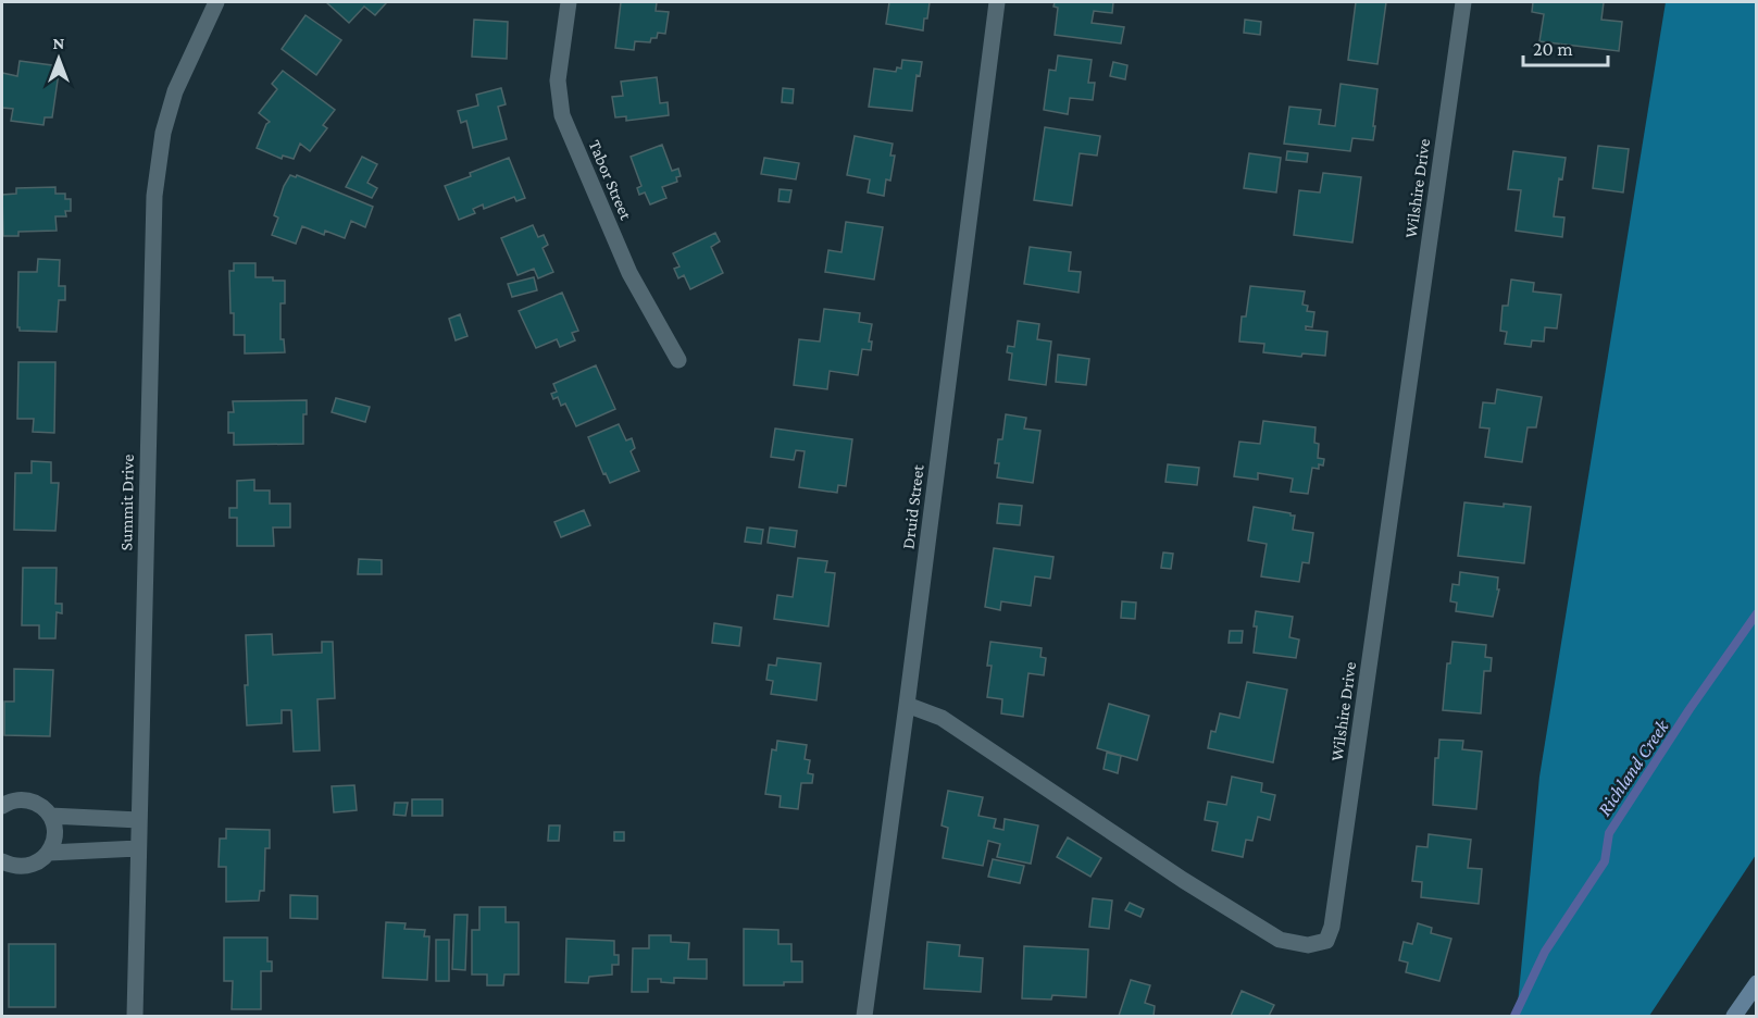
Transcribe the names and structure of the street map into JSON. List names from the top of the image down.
{
  "streets": {
    "street": [
      "Tabor Street",
      "Wilshire Drive",
      "Summit Drive",
      "Druid Street"
    ]
  },
  "crossings": [
    ["Wilshire Drive", "Druid Street"]
  ],
  "water": ["Richland Creek"],
  "scale_bar": "20 m",
  "north": "top"
}
